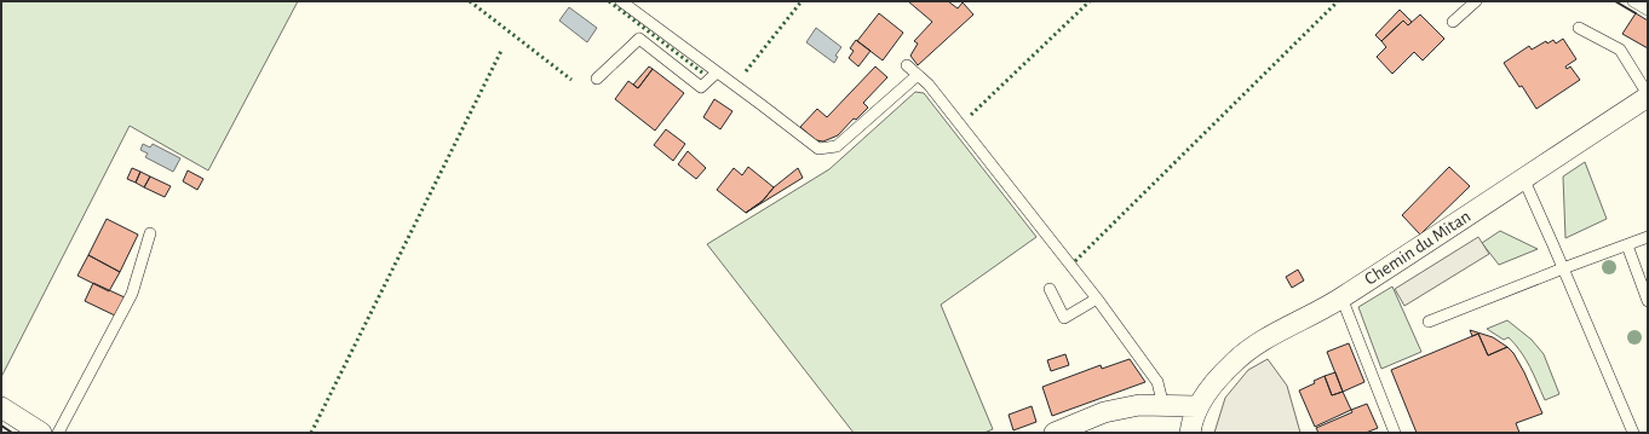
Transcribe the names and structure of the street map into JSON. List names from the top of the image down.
{
  "streets": {
    "street": ["Chemin du Mitan"]
  }
}
